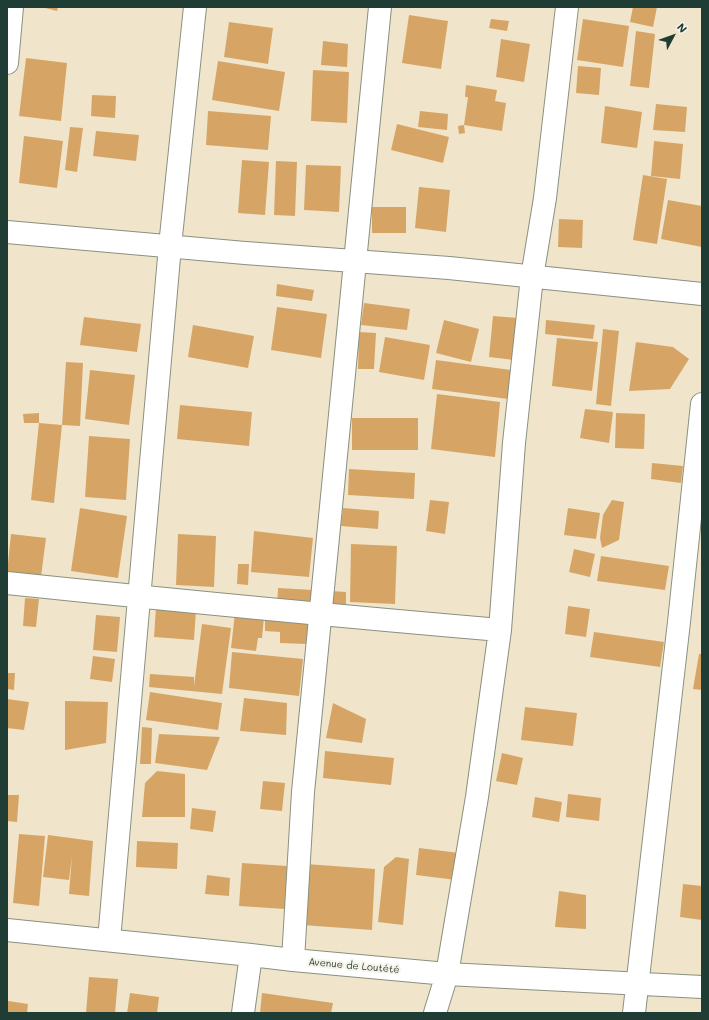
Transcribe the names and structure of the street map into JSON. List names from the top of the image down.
{
  "streets": {
    "street": ["Avenue de Loutété"]
  },
  "north": "top right"
}
